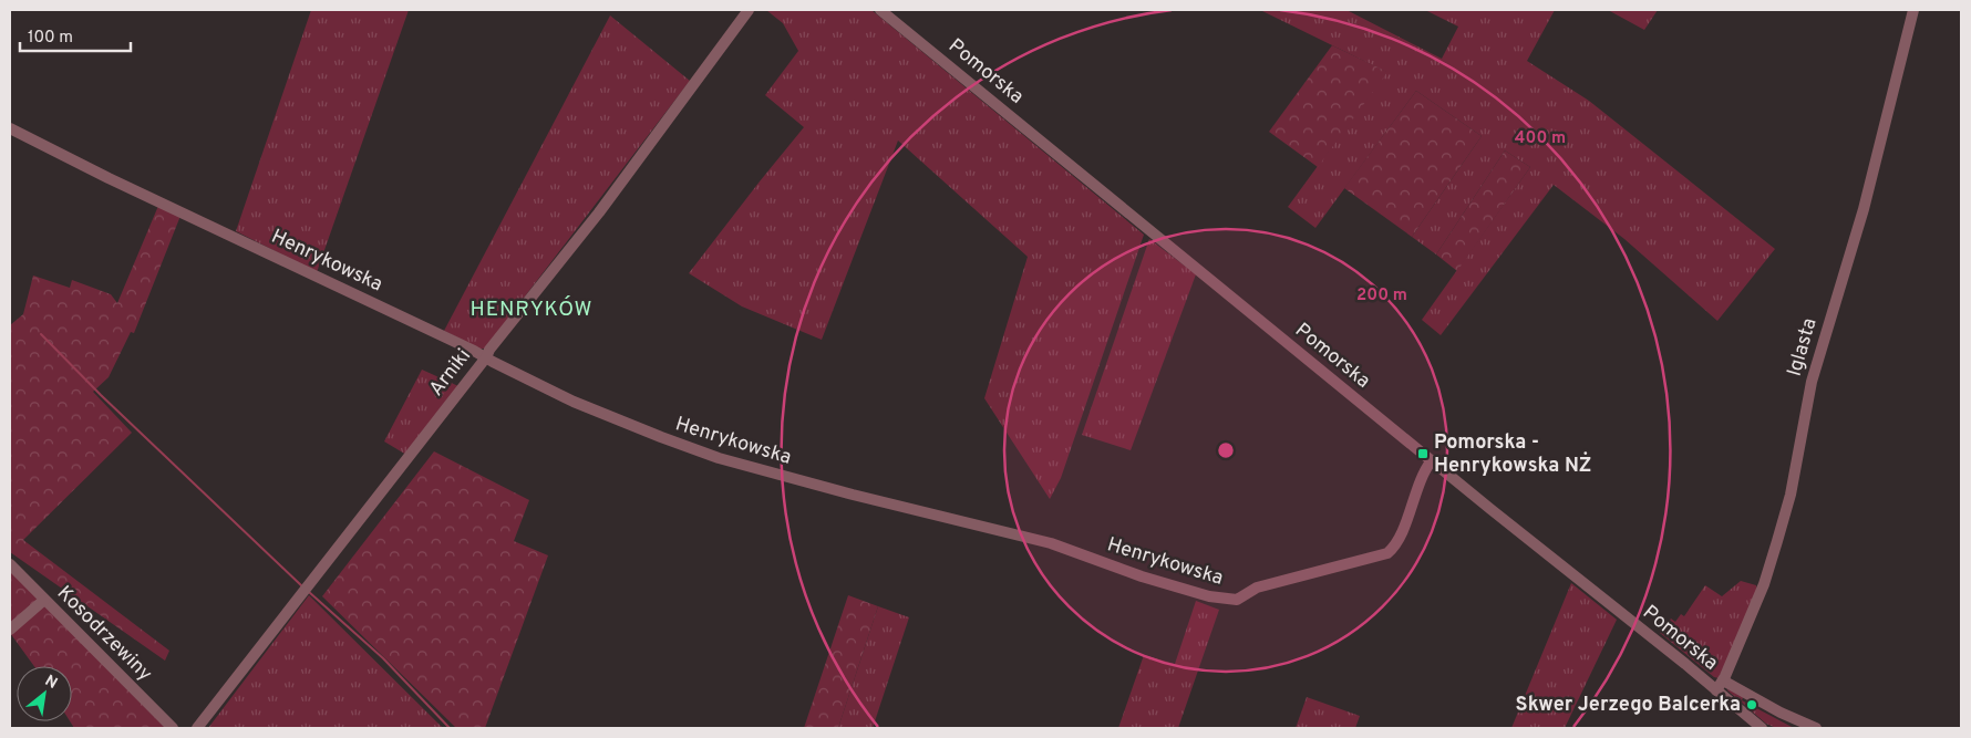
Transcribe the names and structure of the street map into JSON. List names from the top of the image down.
{
  "streets": {
    "street": [
      "Pomorska",
      "Henrykowska",
      "Iglasta",
      "Arniki",
      "Kosodrzewiny"
    ]
  },
  "crossings": [
    ["Pomorska", "Henrykowska"],
    ["Pomorska", "Iglasta"],
    ["Henrykowska", "Arniki"]
  ],
  "districts": ["HENRYKÓW"],
  "places": {
    "transit": ["Pomorska - Henrykowska NŻ"],
    "other": ["Skwer Jerzego Balcerka"]
  },
  "scale_bar": "100 m",
  "north": "top right",
  "rings": ["400 m", "200 m"]
}
